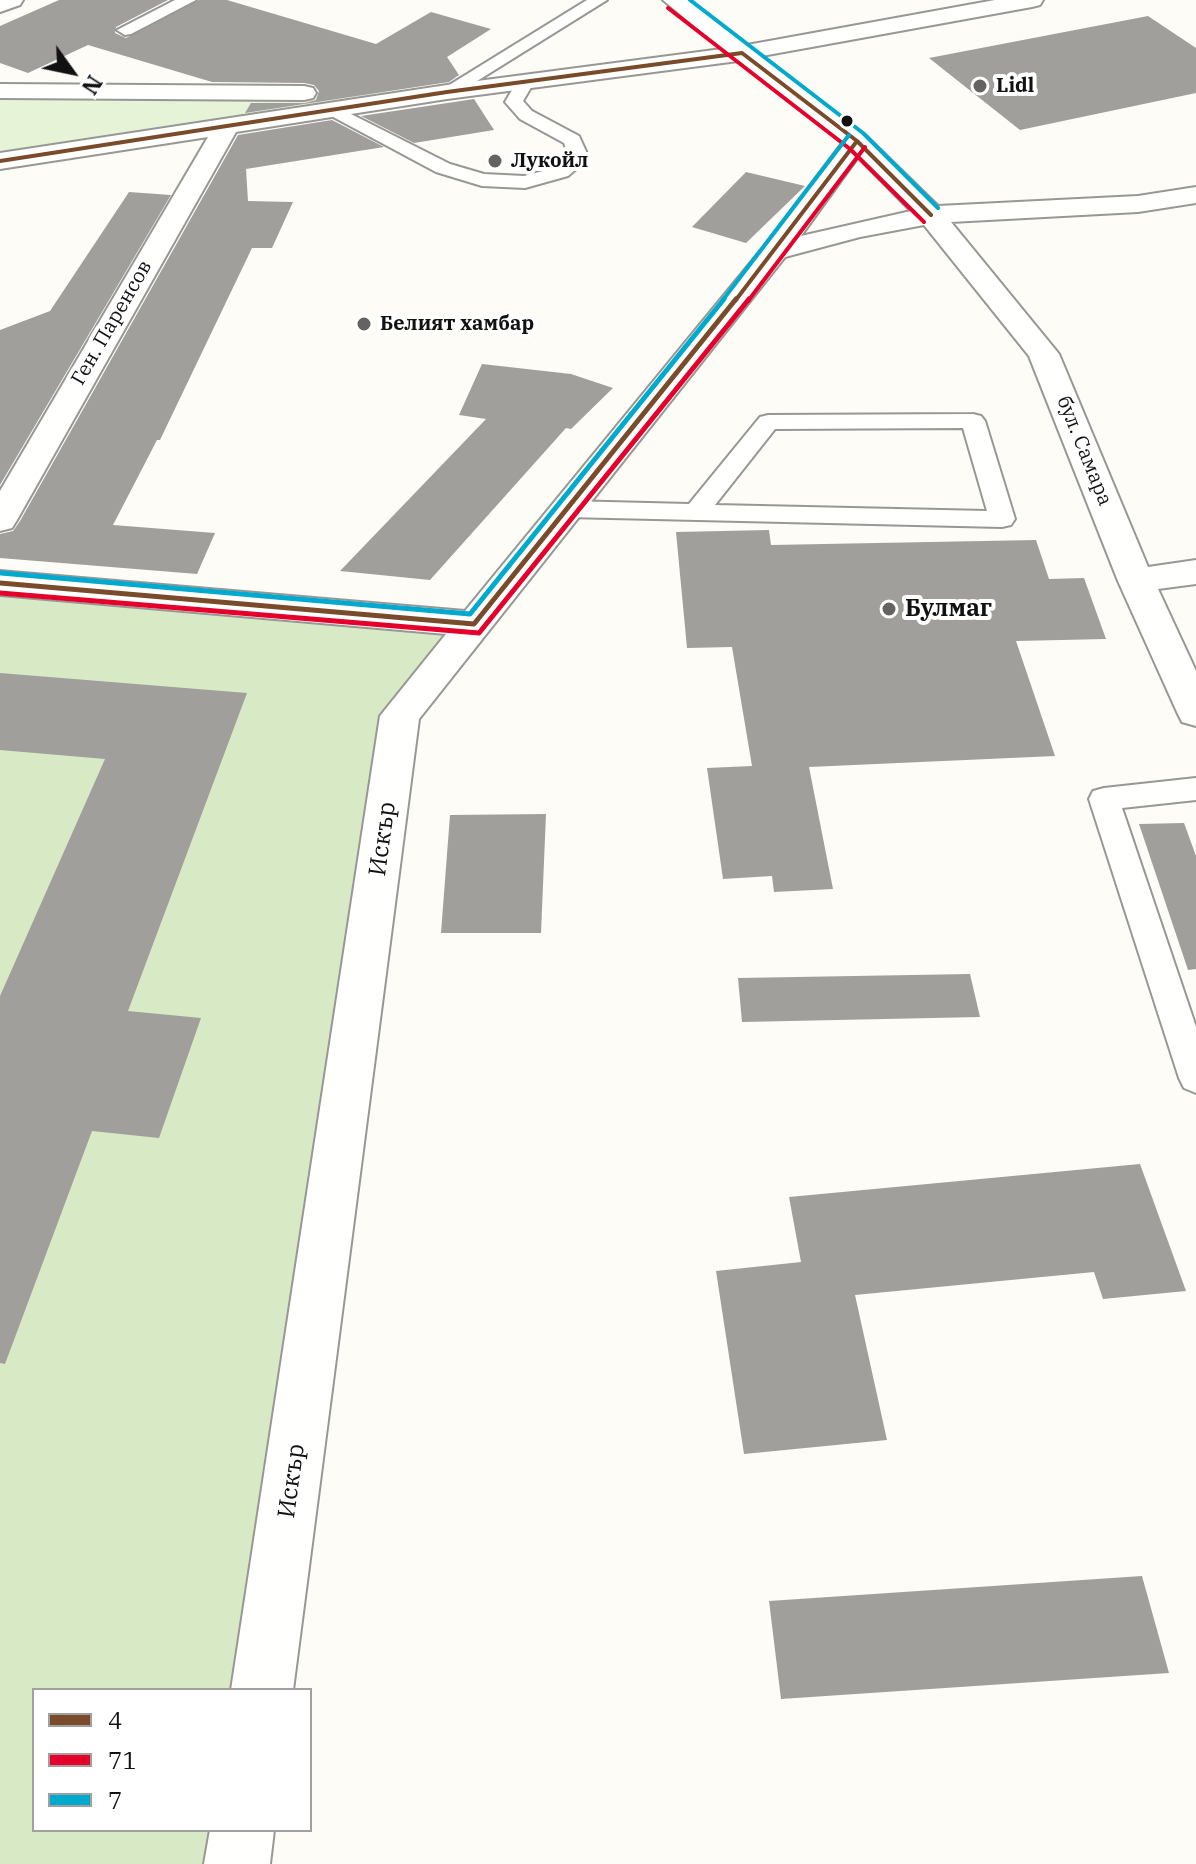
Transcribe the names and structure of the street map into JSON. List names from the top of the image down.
{
  "streets": {
    "street": ["Ген. Паренсов", "бул. Самара", "Искър"]
  },
  "crossings": [
    ["бул. Самара", "Искър"]
  ],
  "places": [
    "Lidl",
    "Лукойл",
    "Белият хамбар",
    "Булмаг"
  ],
  "lines": ["transit line 7", "transit line 71", "transit line 4"],
  "legend": ["4", "71", "7"],
  "north": "bottom right"
}
